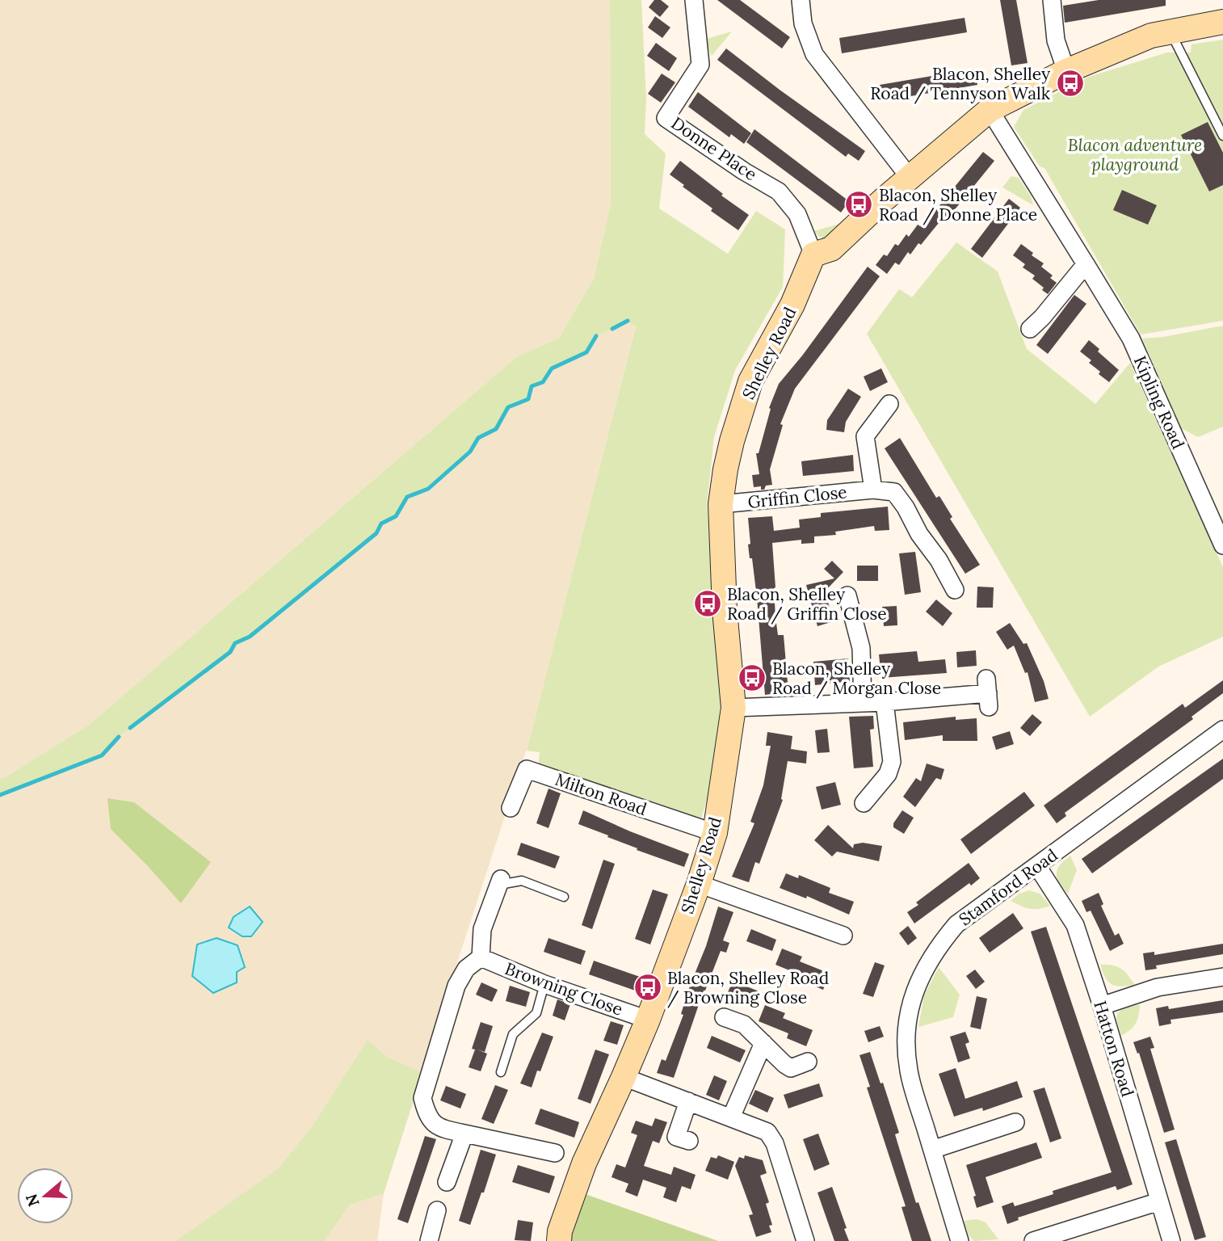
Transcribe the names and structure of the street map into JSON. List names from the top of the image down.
{
  "streets": {
    "street": [
      "Donne Place",
      "Shelley Road",
      "Kipling Road",
      "Griffin Close",
      "Milton Road",
      "Stamford Road",
      "Browning Close",
      "Hatton Road"
    ]
  },
  "crossings": [
    ["Donne Place", "Shelley Road"],
    ["Shelley Road", "Griffin Close"],
    ["Shelley Road", "Milton Road"],
    ["Shelley Road", "Browning Close"],
    ["Stamford Road", "Hatton Road"]
  ],
  "parks": ["Blacon adventure playground"],
  "places": {
    "bus stop": [
      "Blacon, Shelley Road / Tennyson Walk",
      "Blacon, Shelley Road / Donne Place",
      "Blacon, Shelley Road / Griffin Close",
      "Blacon, Shelley Road / Morgan Close",
      "Blacon, Shelley Road / Browning Close"
    ]
  },
  "north": "left"
}
